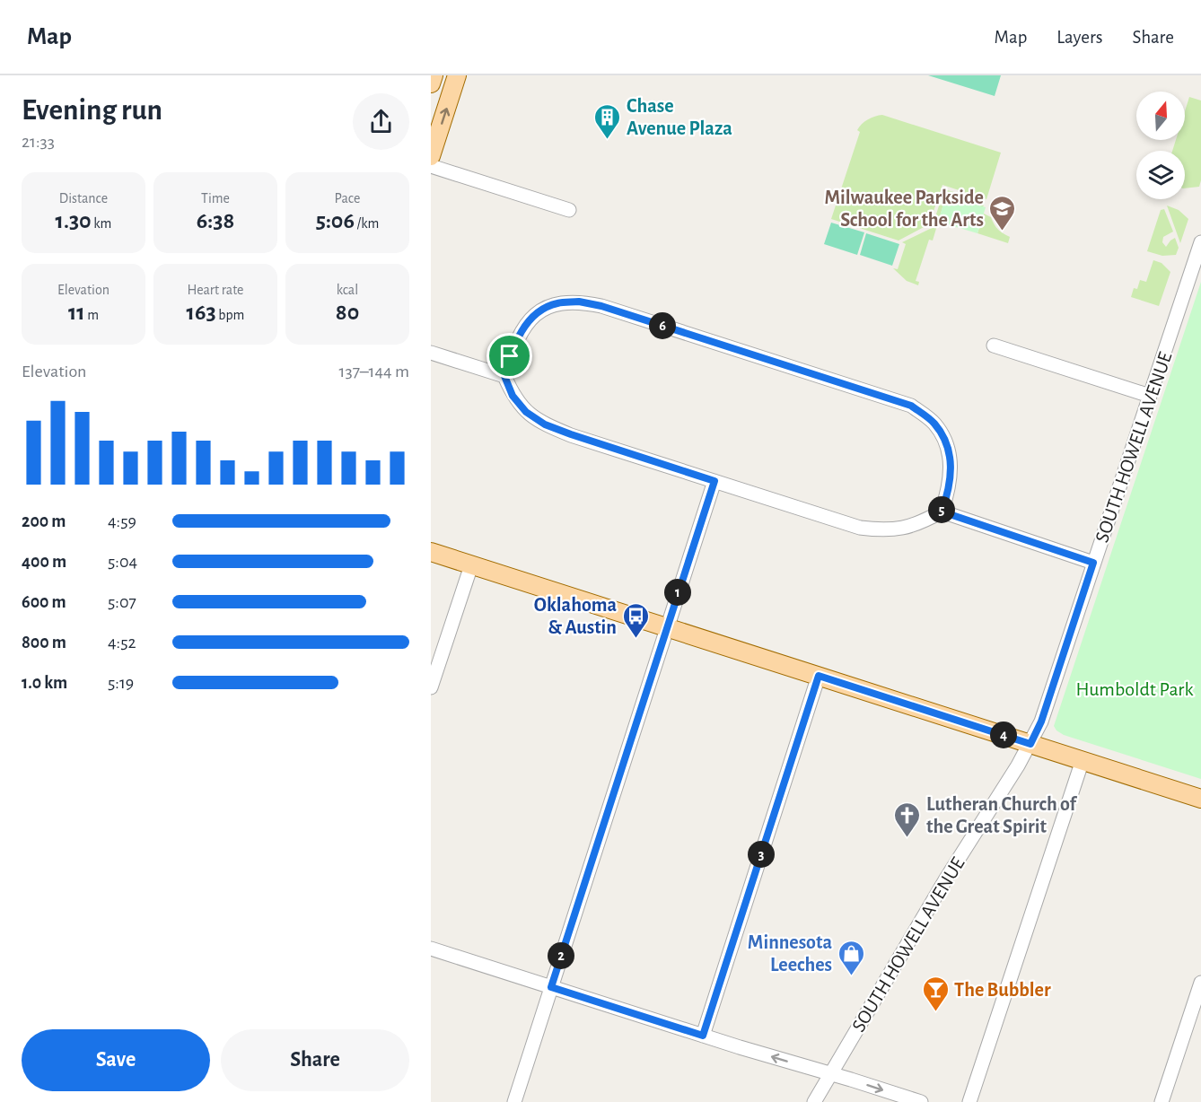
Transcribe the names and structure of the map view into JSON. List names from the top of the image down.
{
  "streets": {
    "street": ["SOUTH HOWELL AVENUE"]
  },
  "parks": ["Humboldt Park"],
  "places": {
    "building": ["Chase Avenue Plaza"],
    "school or university": ["Milwaukee Parkside School for the Arts"],
    "bus stop": ["Oklahoma & Austin"],
    "church": ["Lutheran Church of the Great Spirit"],
    "shop": ["Minnesota Leeches"],
    "bar": ["The Bubbler"]
  },
  "north": "top",
  "page": {
    "header": "Map",
    "nav": ["Map", "Layers", "Share"],
    "heading": ["Evening run", "21:33"],
    "stats": [
      ["Distance", "1.30 km"],
      ["Time", "6:38"],
      ["Pace", "5:06 /km"],
      ["Elevation", "11 m"],
      ["Heart rate", "163 bpm"],
      ["kcal", "80"]
    ],
    "pins": [
      "6",
      "5",
      "1",
      "4",
      "3",
      "2"
    ],
    "chart": ["Elevation", "137–144 m"],
    "list": [
      {
        "name": "200 m",
        "note": "4:59"
      },
      {
        "name": "400 m",
        "note": "5:04"
      },
      {
        "name": "600 m",
        "note": "5:07"
      },
      {
        "name": "800 m",
        "note": "4:52"
      },
      {
        "name": "1.0 km",
        "note": "5:19"
      }
    ],
    "buttons": ["Save", "Share"]
  }
}
